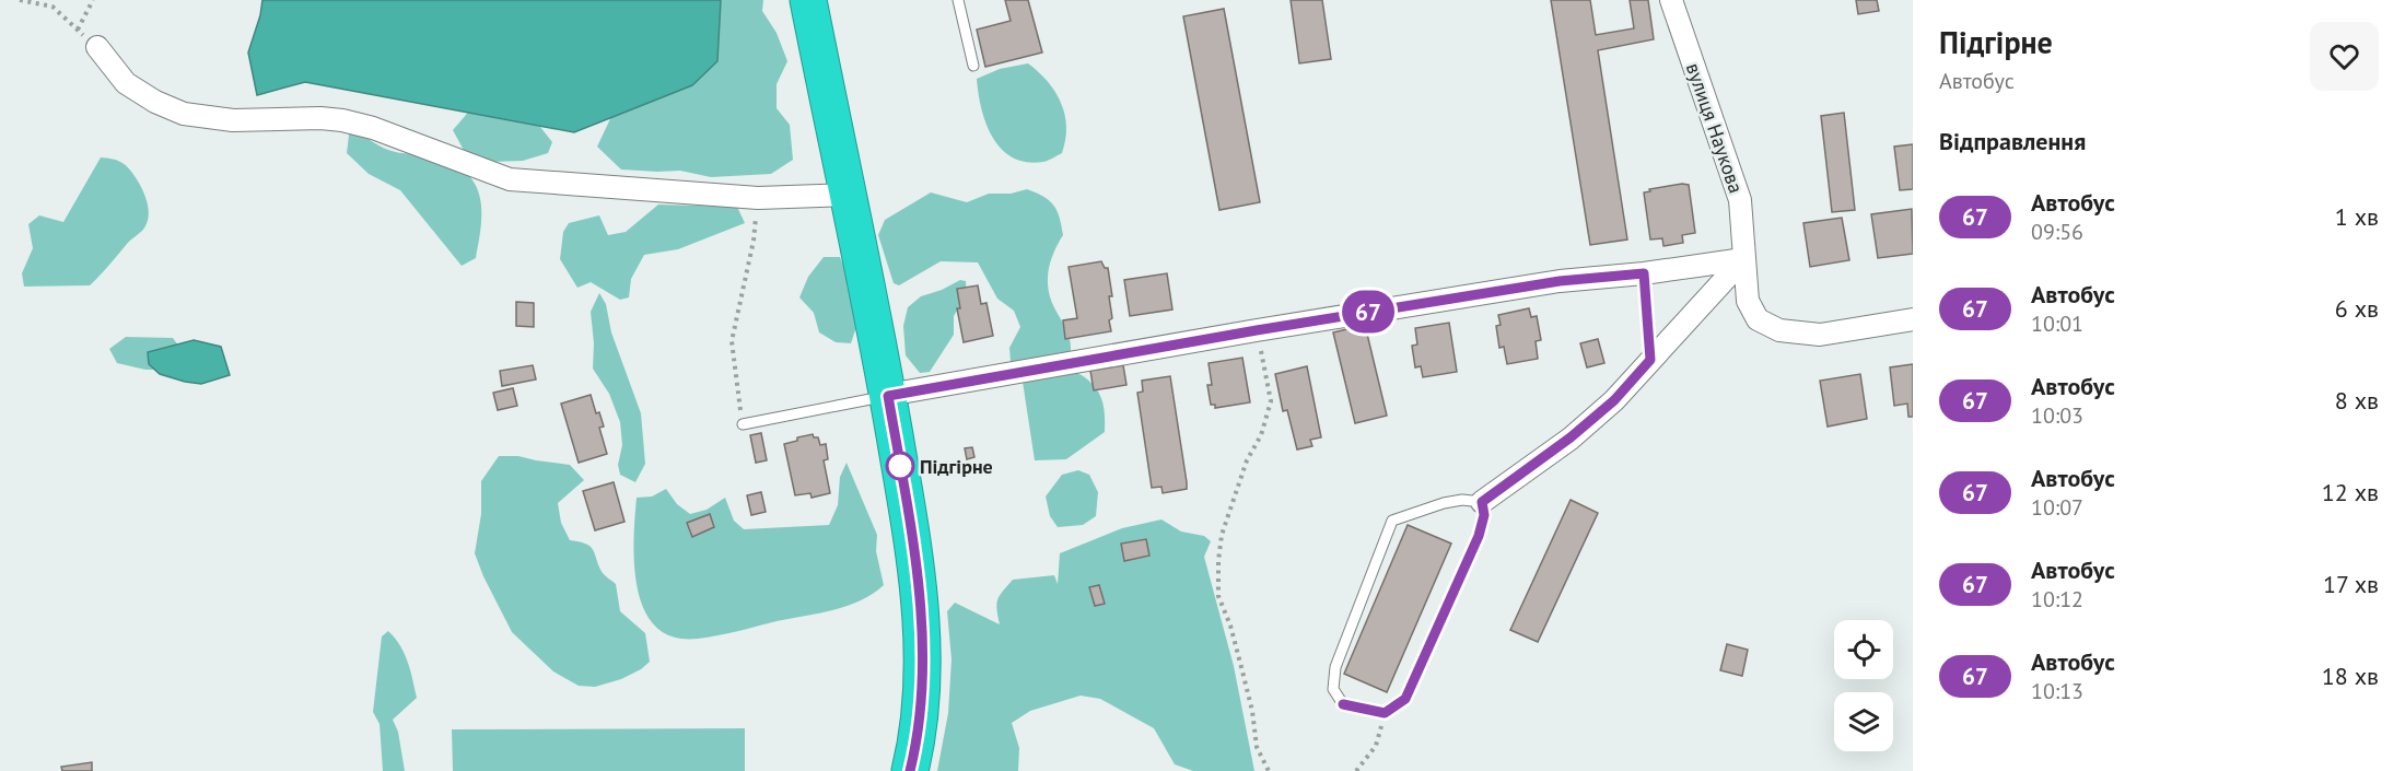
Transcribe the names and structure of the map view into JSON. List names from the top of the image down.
{
  "streets": {
    "street": ["вулиця Наукова"]
  },
  "places": ["Підгірне"],
  "lines": ["bus line 67"],
  "page": {
    "on_map": "67",
    "heading": [
      ["Підгірне", "Автобус"],
      "Відправлення"
    ],
    "list": [
      {
        "mark": "67",
        "name": "Автобус",
        "note": "09:56",
        "value": "1 хв"
      },
      {
        "mark": "67",
        "name": "Автобус",
        "note": "10:01",
        "value": "6 хв"
      },
      {
        "mark": "67",
        "name": "Автобус",
        "note": "10:03",
        "value": "8 хв"
      },
      {
        "mark": "67",
        "name": "Автобус",
        "note": "10:07",
        "value": "12 хв"
      },
      {
        "mark": "67",
        "name": "Автобус",
        "note": "10:12",
        "value": "17 хв"
      },
      {
        "mark": "67",
        "name": "Автобус",
        "note": "10:13",
        "value": "18 хв"
      }
    ]
  }
}
